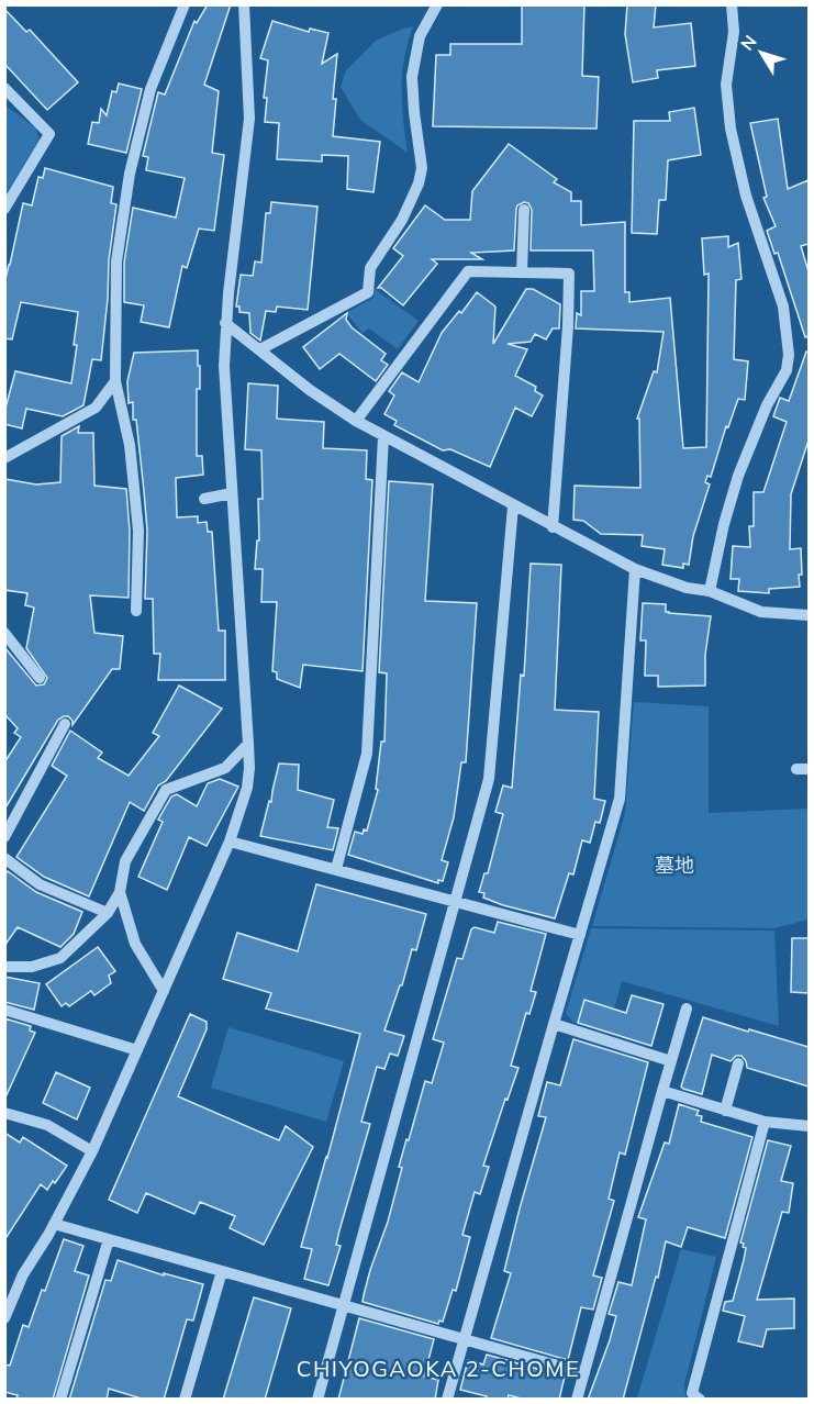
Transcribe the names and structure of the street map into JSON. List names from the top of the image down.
{
  "districts": ["CHIYOGAOKA 2-CHOME"],
  "parks": ["墓地"],
  "north": "top left"
}
